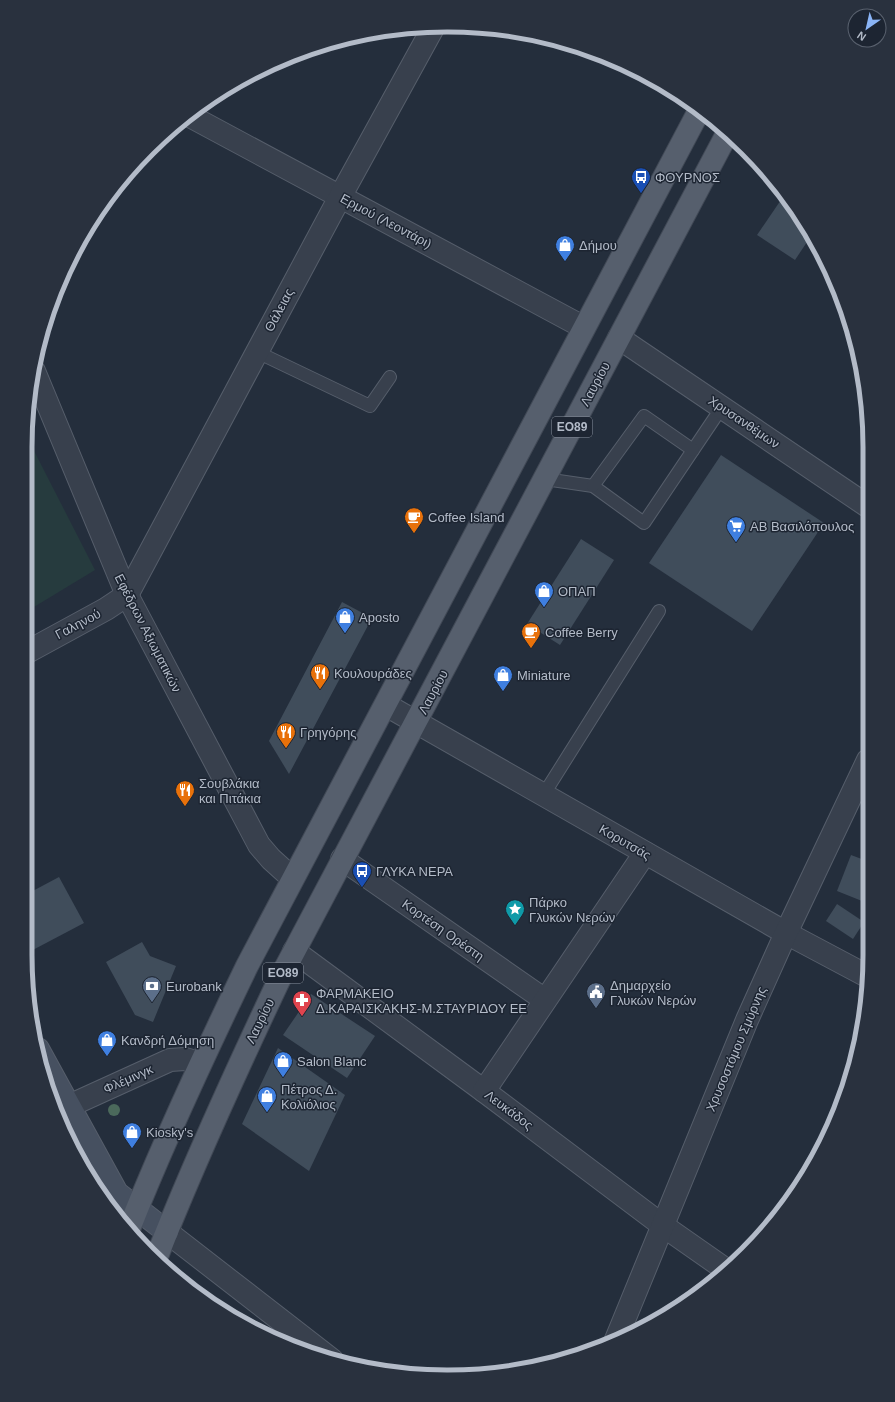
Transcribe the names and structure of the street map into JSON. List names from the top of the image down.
{
  "streets": {
    "main road": ["Λαυρίου", "ΕΟ89"],
    "street": [
      "Ερμού (Λεοντάρι)",
      "Θάλειας",
      "Χρυσανθέμων",
      "Γαληνού",
      "Εφέδρων Αξιωματικών",
      "Κορυτσάς",
      "Κορτέση Ορέστη",
      "Χρυσοστόμου Σμύρνης",
      "Φλέμινγκ",
      "Λευκάδος"
    ]
  },
  "crossings": [
    ["Ερμού (Λεοντάρι)", "Θάλειας"],
    ["Ερμού (Λεοντάρι)", "ΕΟ89"],
    ["Θάλειας", "Γαληνού"],
    ["Θάλειας", "Εφέδρων Αξιωματικών"],
    ["Λαυρίου", "Χρυσανθέμων"],
    ["Λαυρίου", "Κορυτσάς"],
    ["Λαυρίου", "Κορτέση Ορέστη"],
    ["Λαυρίου", "Λευκάδος"],
    ["ΕΟ89", "Εφέδρων Αξιωματικών"],
    ["ΕΟ89", "Κορυτσάς"],
    ["ΕΟ89", "Φλέμινγκ"],
    ["Γαληνού", "Εφέδρων Αξιωματικών"],
    ["Κορυτσάς", "Χρυσοστόμου Σμύρνης"],
    ["Χρυσοστόμου Σμύρνης", "Λευκάδος"]
  ],
  "places": {
    "bus stop": ["ΦΟΥΡΝΟΣ", "ΓΛΥΚΑ ΝΕΡΑ"],
    "shop": [
      "Δήμου",
      "ΟΠΑΠ",
      "Aposto",
      "Miniature",
      "Κανδρή Δόμηση",
      "Salon Blanc",
      "Πέτρος Δ. Κολιόλιος",
      "Kiosky's"
    ],
    "cafe": ["Coffee Island", "Coffee Berry"],
    "supermarket": ["ΑΒ Βασιλόπουλος"],
    "restaurant": ["Κουλουράδες", "Γρηγόρης", "Σουβλάκια και Πιτάκια"],
    "place": ["Πάρκο Γλυκών Νερών"],
    "bank": ["Eurobank"],
    "public building": ["Δημαρχείο Γλυκών Νερών"],
    "pharmacy": ["ΦΑΡΜΑΚΕΙΟ Δ.ΚΑΡΑΙΣΚΑΚΗΣ-Μ.ΣΤΑΥΡΙΔΟΥ ΕΕ"]
  },
  "north": "bottom left"
}
